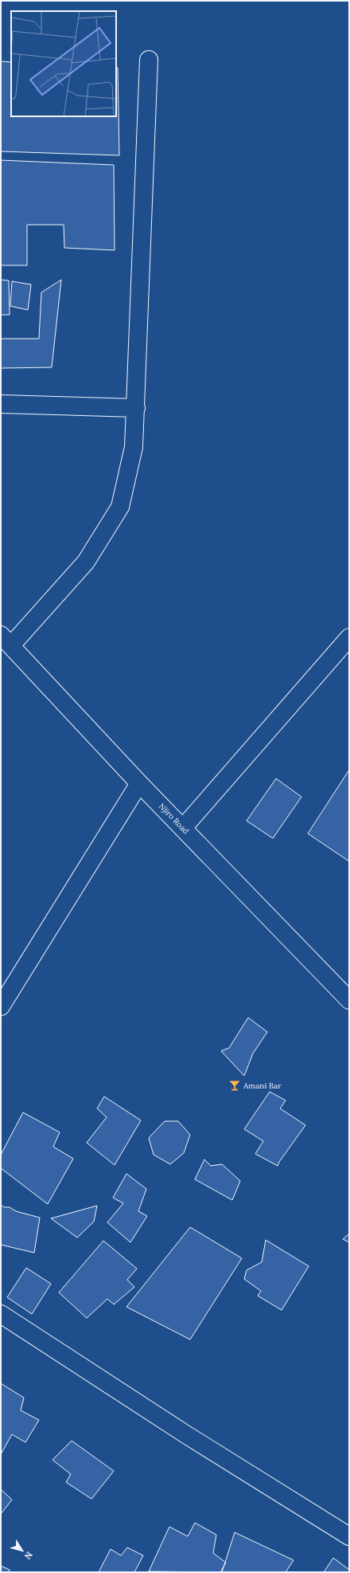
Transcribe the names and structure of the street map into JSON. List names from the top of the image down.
{
  "streets": {
    "street": ["Njiro Road"]
  },
  "places": {
    "bar": ["Amani Bar"]
  },
  "north": "bottom right"
}
